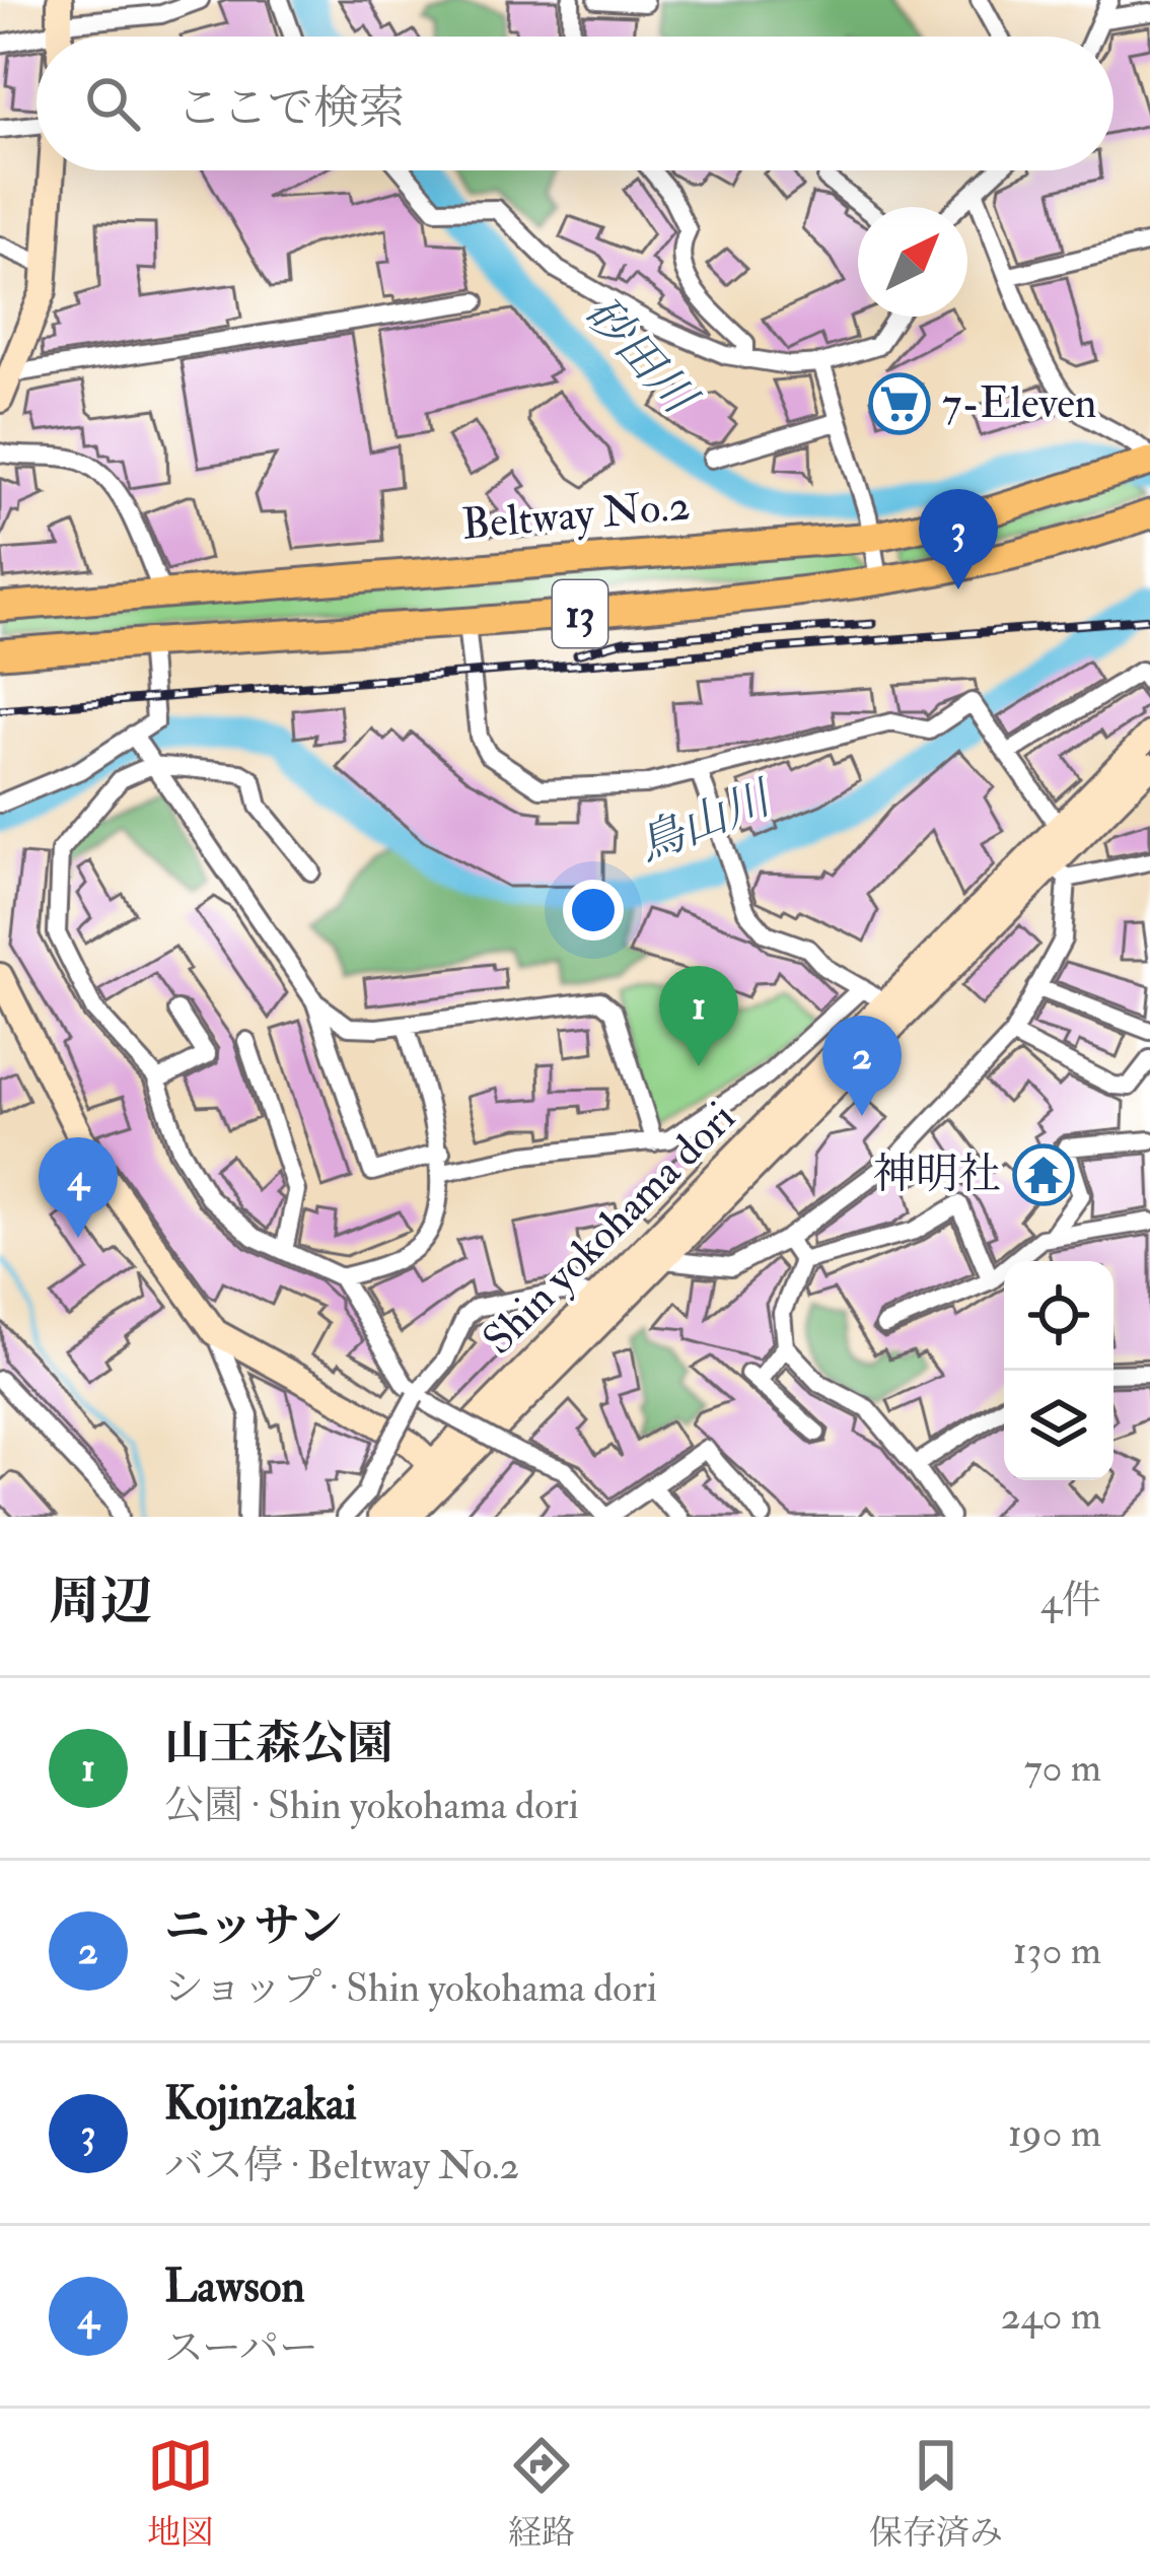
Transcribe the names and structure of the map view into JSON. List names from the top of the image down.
{
  "streets": {
    "main road": ["Beltway No.2", "13"],
    "street": ["Shin yokohama dori"]
  },
  "water": ["砂田川", "鳥山川"],
  "places": {
    "supermarket": ["7-Eleven"],
    "temple": ["神明社"]
  },
  "north": "top right",
  "page": {
    "search": "ここで検索",
    "pins": [
      "3",
      "1",
      "2",
      "4"
    ],
    "heading": ["周辺", "4件"],
    "list": [
      {
        "mark": "1",
        "name": "山王森公園",
        "note": "公園 · Shin yokohama dori",
        "value": "70 m"
      },
      {
        "mark": "2",
        "name": "ニッサン",
        "note": "ショップ · Shin yokohama dori",
        "value": "130 m"
      },
      {
        "mark": "3",
        "name": "Kojinzakai",
        "note": "バス停 · Beltway No.2",
        "value": "190 m"
      },
      {
        "mark": "4",
        "name": "Lawson",
        "note": "スーパー",
        "value": "240 m"
      }
    ],
    "nav": ["地図", "経路", "保存済み"]
  }
}
